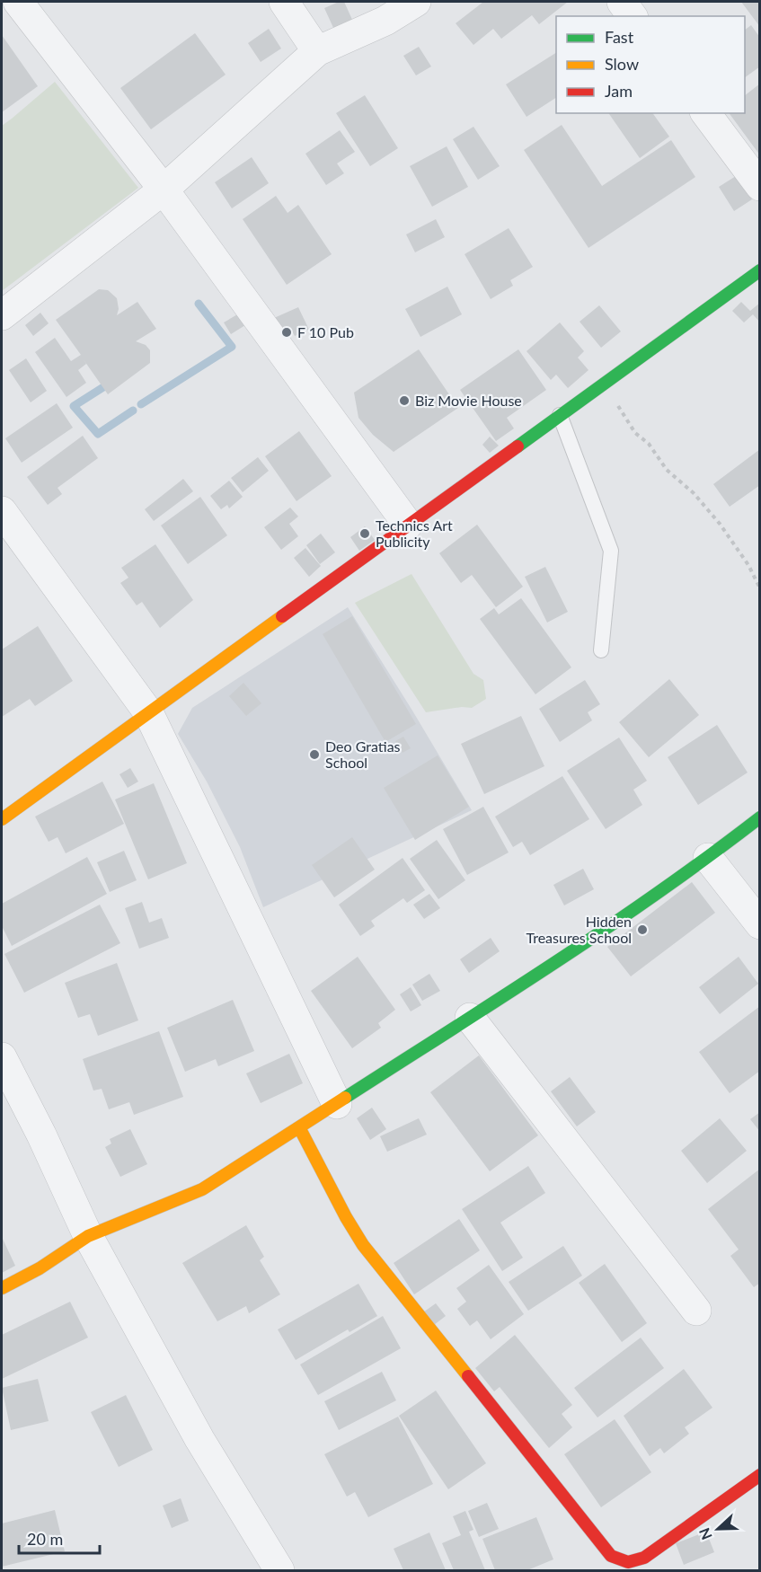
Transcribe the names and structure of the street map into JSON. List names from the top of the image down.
{
  "places": [
    "F 10 Pub",
    "Biz Movie House",
    "Technics Art Publicity",
    "Deo Gratias School",
    "Hidden Treasures School"
  ],
  "legend": ["Fast", "Slow", "Jam"],
  "scale_bar": "20 m",
  "north": "left"
}
